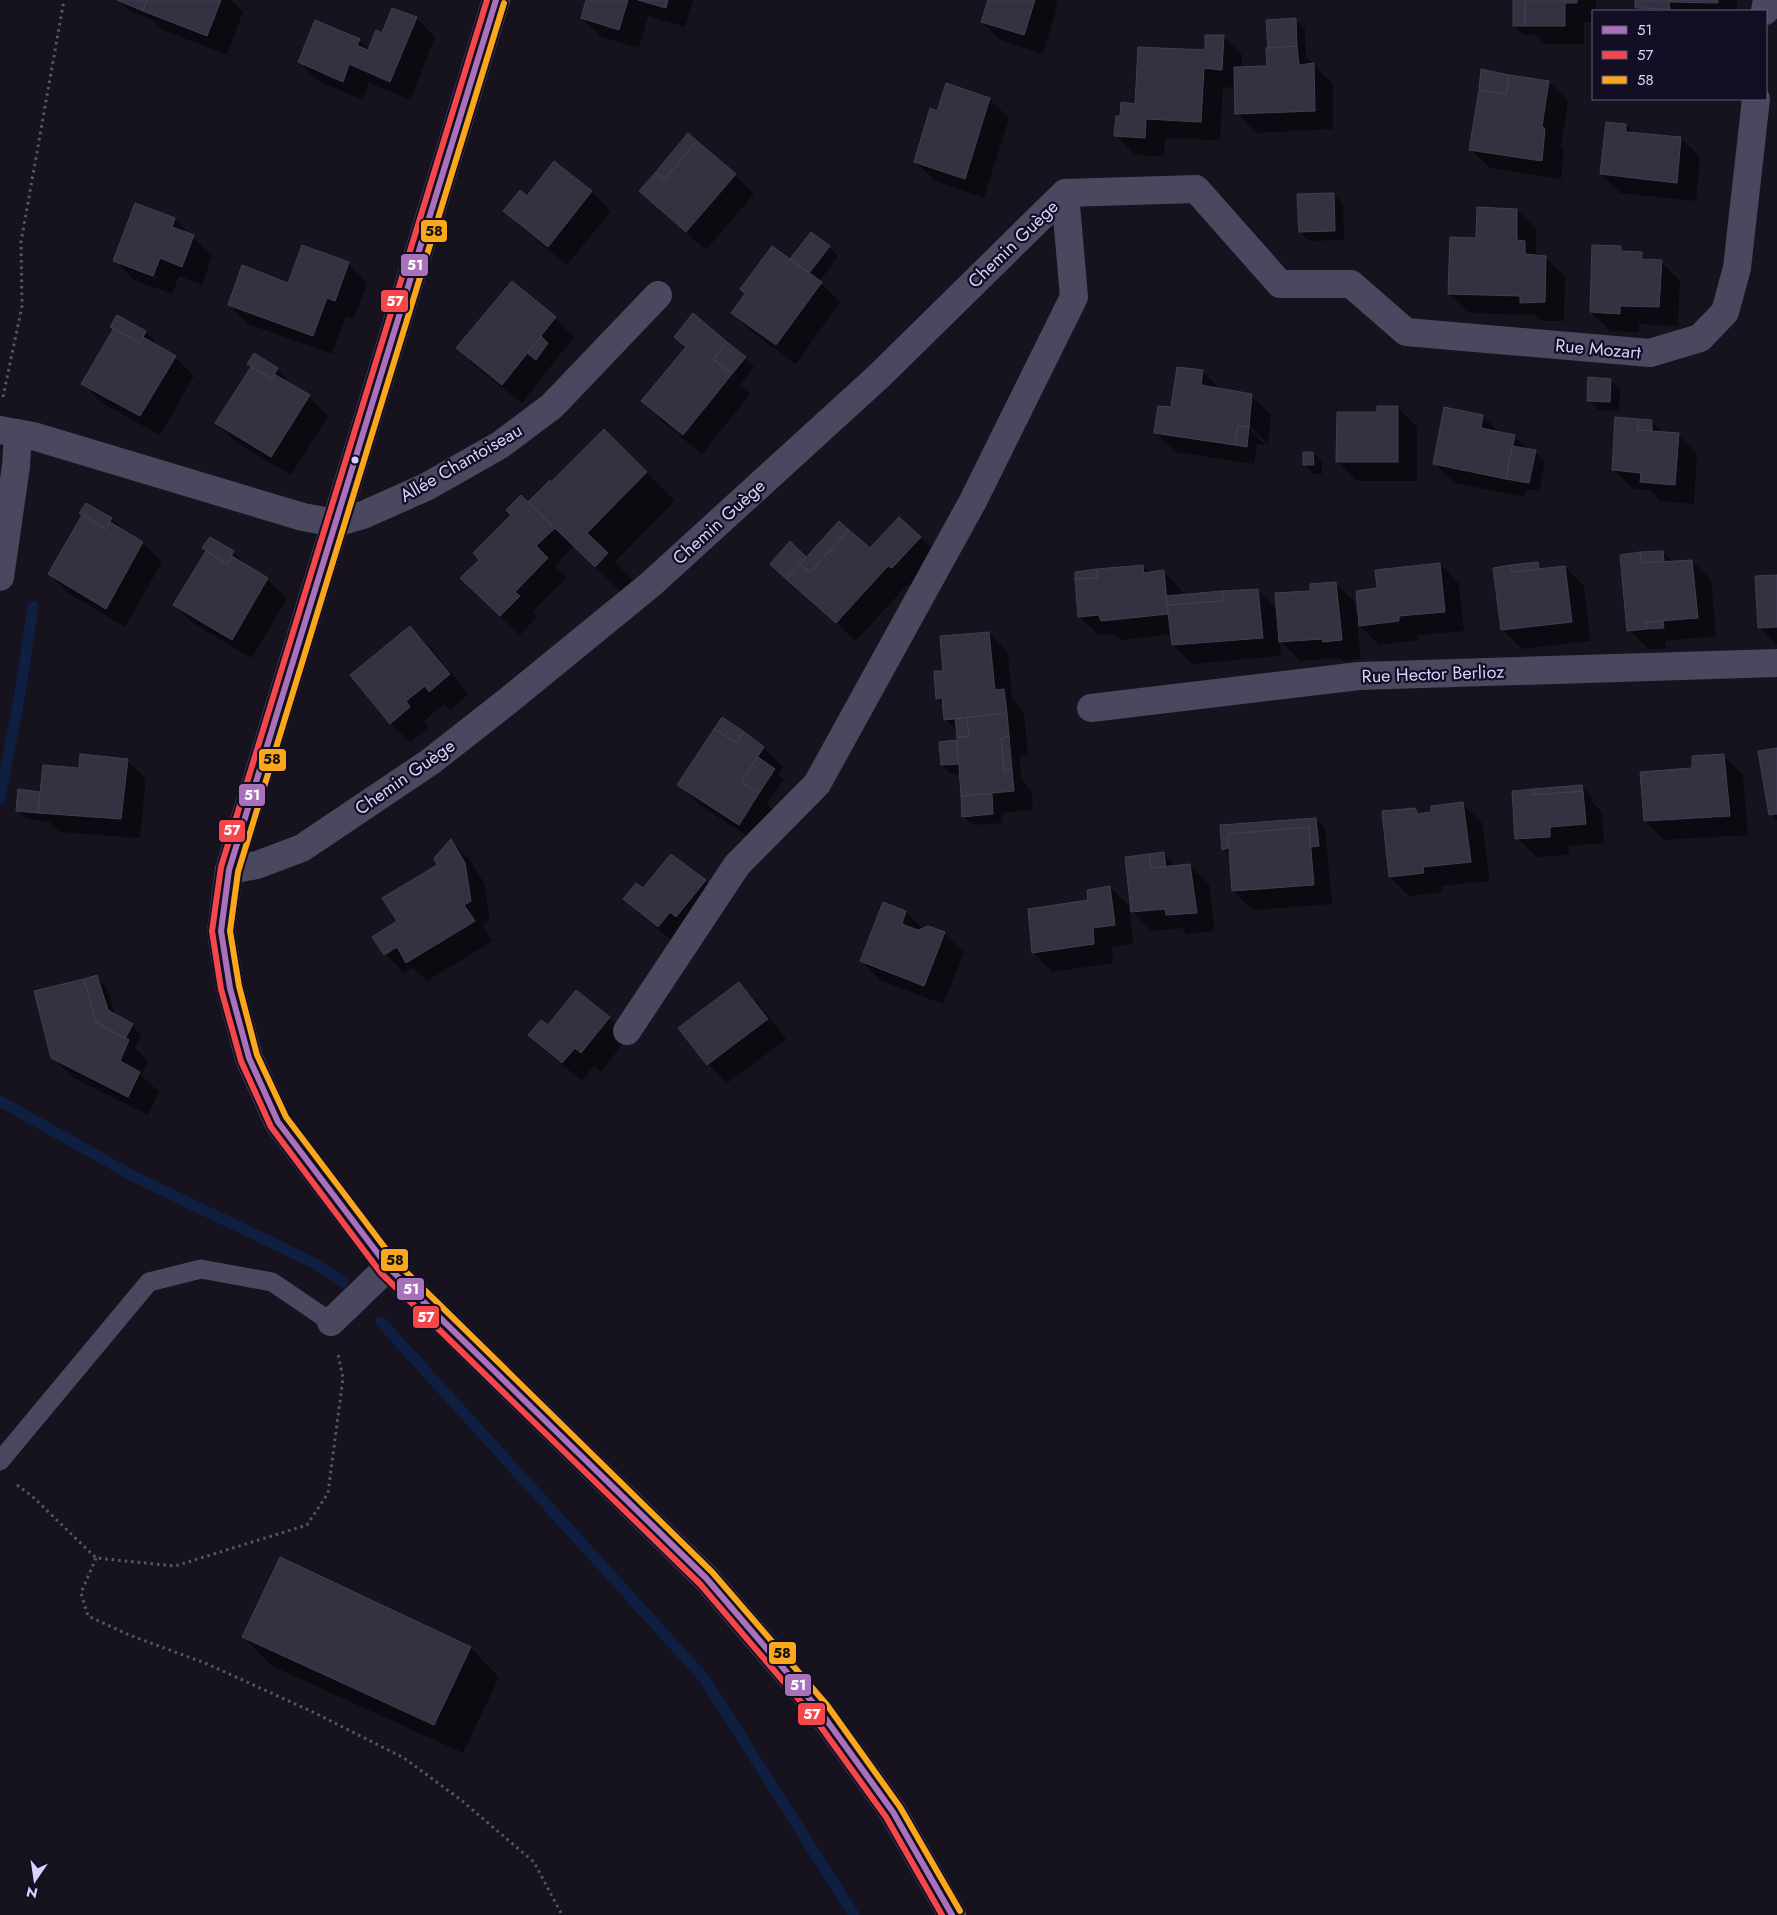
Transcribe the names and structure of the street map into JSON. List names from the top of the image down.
{
  "streets": {
    "street": [
      "Chemin Guège",
      "Rue Mozart",
      "Allée Chantoiseau",
      "Rue Hector Berlioz"
    ]
  },
  "crossings": [
    ["Chemin Guège", "Rue Mozart"]
  ],
  "lines": ["transit line 51", "transit line 57", "transit line 58"],
  "legend": ["51", "57", "58"],
  "north": "bottom"
}
